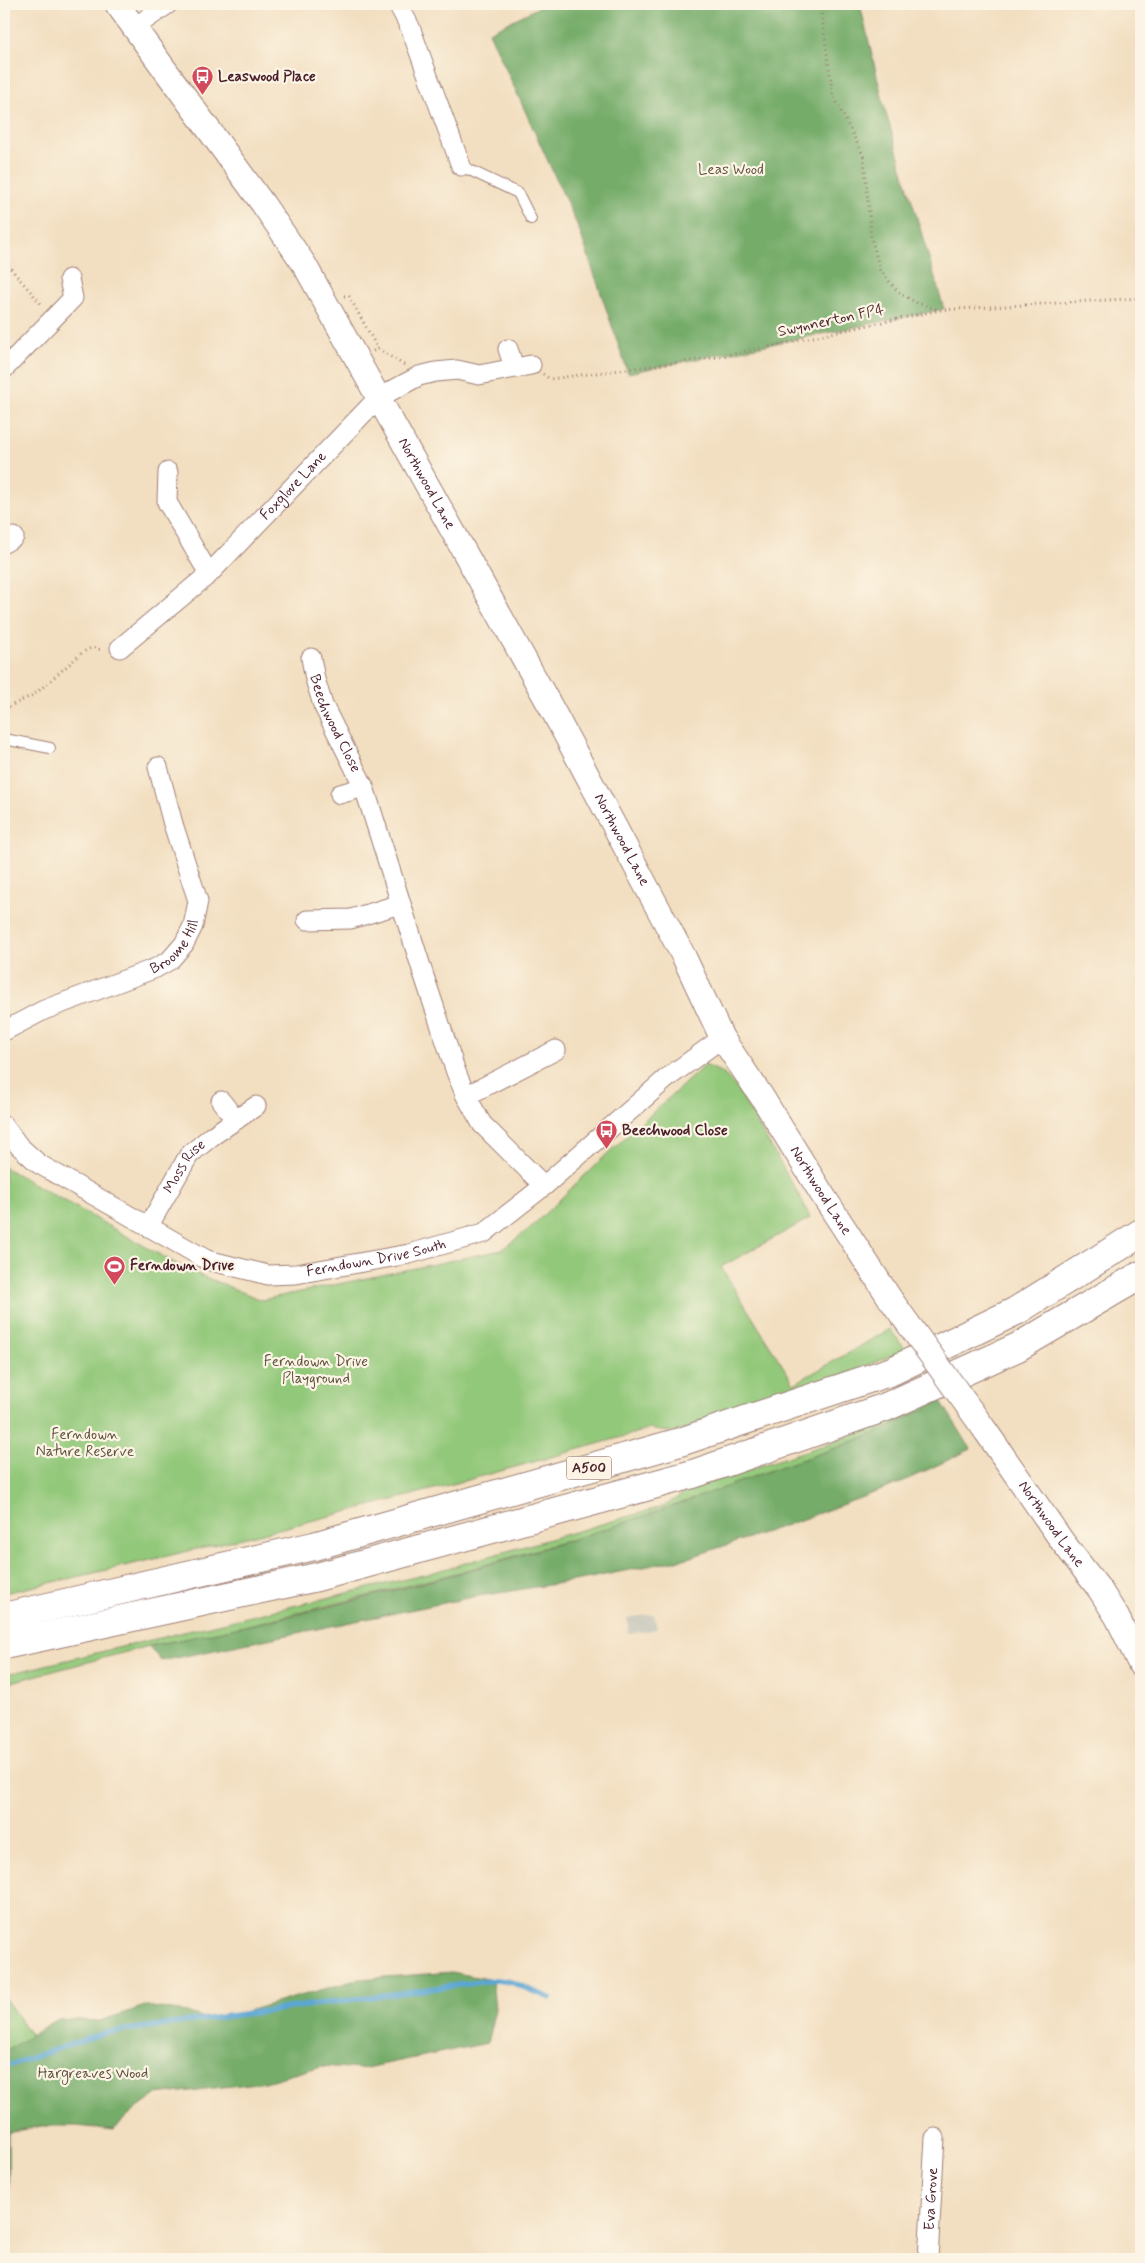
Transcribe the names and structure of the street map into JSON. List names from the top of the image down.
{
  "streets": {
    "highway": ["A500"],
    "street": [
      "Northwood Lane",
      "Foxglove Lane",
      "Beechwood Close",
      "Broome Hill",
      "Moss Rise",
      "Ferndown Drive South",
      "Eva Grove"
    ],
    "path": ["Swynnerton FP4"]
  },
  "crossings": [
    ["Swynnerton FP4", "Foxglove Lane"],
    ["Northwood Lane", "Foxglove Lane"],
    ["Northwood Lane", "Ferndown Drive South"],
    ["Beechwood Close", "Ferndown Drive South"],
    ["Moss Rise", "Ferndown Drive South"]
  ],
  "parks": [
    "Leas Wood",
    "Ferndown Drive Playground",
    "Ferndown Nature Reserve",
    "Hargreaves Wood"
  ],
  "places": {
    "bus stop": ["Leaswood Place", "Beechwood Close"],
    "sports": ["Ferndown Drive"]
  }
}
